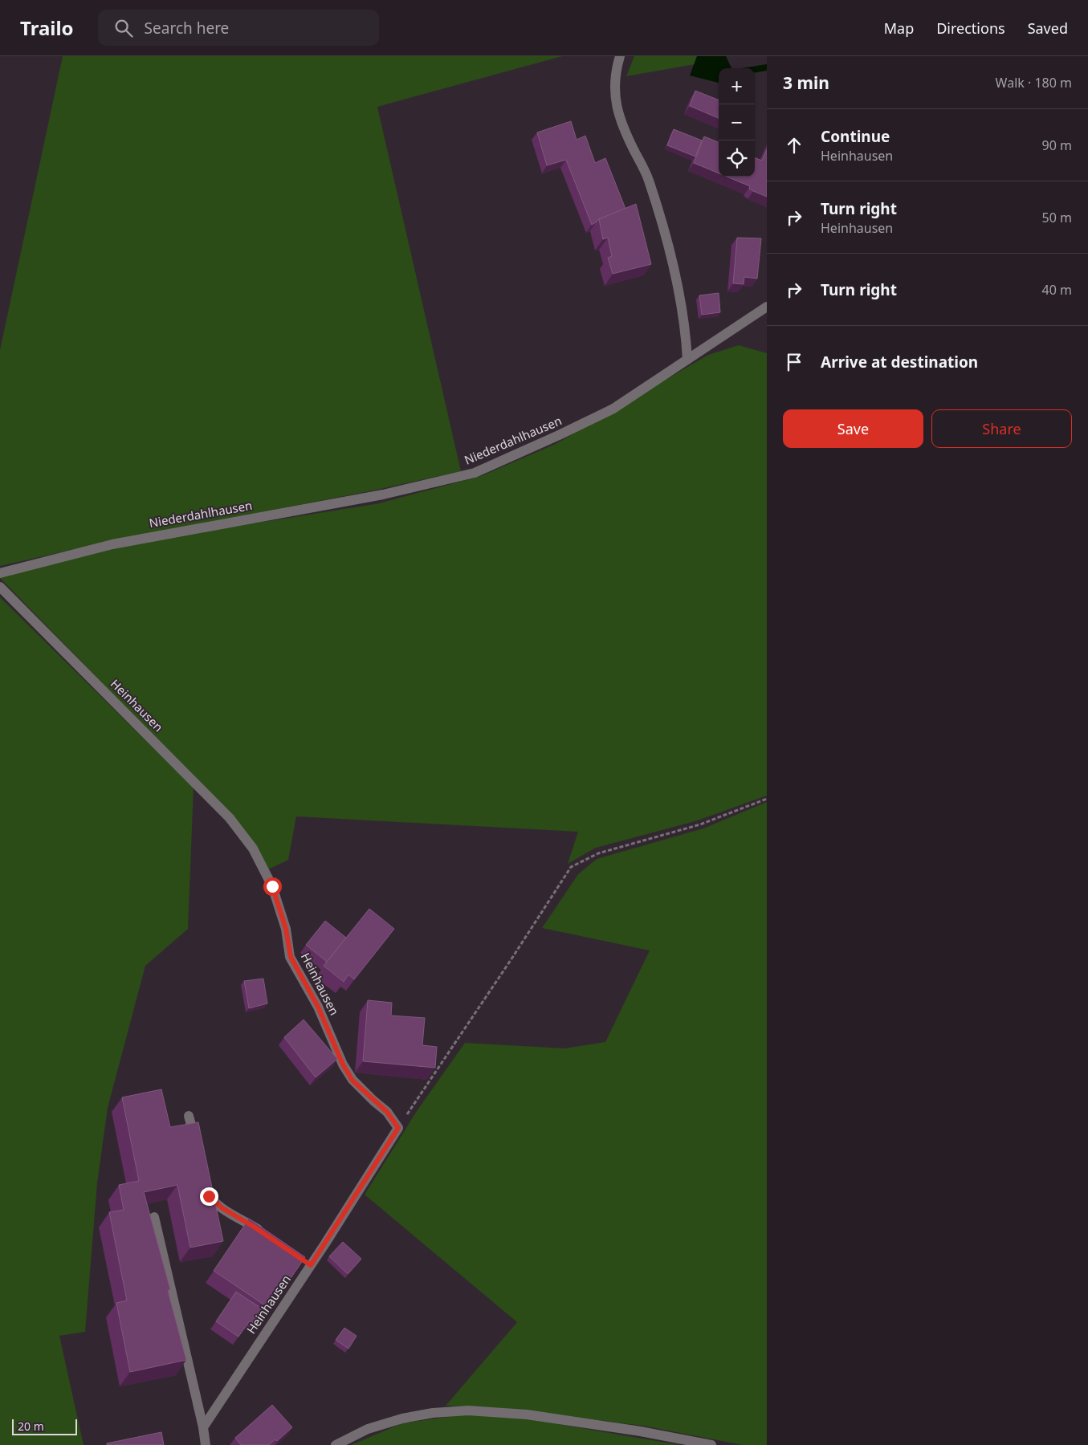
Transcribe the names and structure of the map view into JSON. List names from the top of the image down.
{
  "streets": {
    "street": ["Niederdahlhausen", "Heinhausen"]
  },
  "scale_bar": "20 m",
  "page": {
    "header": "Trailo",
    "search": "Search here",
    "nav": ["Map", "Directions", "Saved"],
    "heading": ["3 min", "Walk · 180 m"],
    "map_buttons": ["+", "−"],
    "list": [
      ["Continue", "Heinhausen", "90 m"],
      ["Turn right", "Heinhausen", "50 m"],
      ["Turn right", "40 m"],
      "Arrive at destination"
    ],
    "buttons": ["Save", "Share"],
    "scale": "20 m"
  }
}
